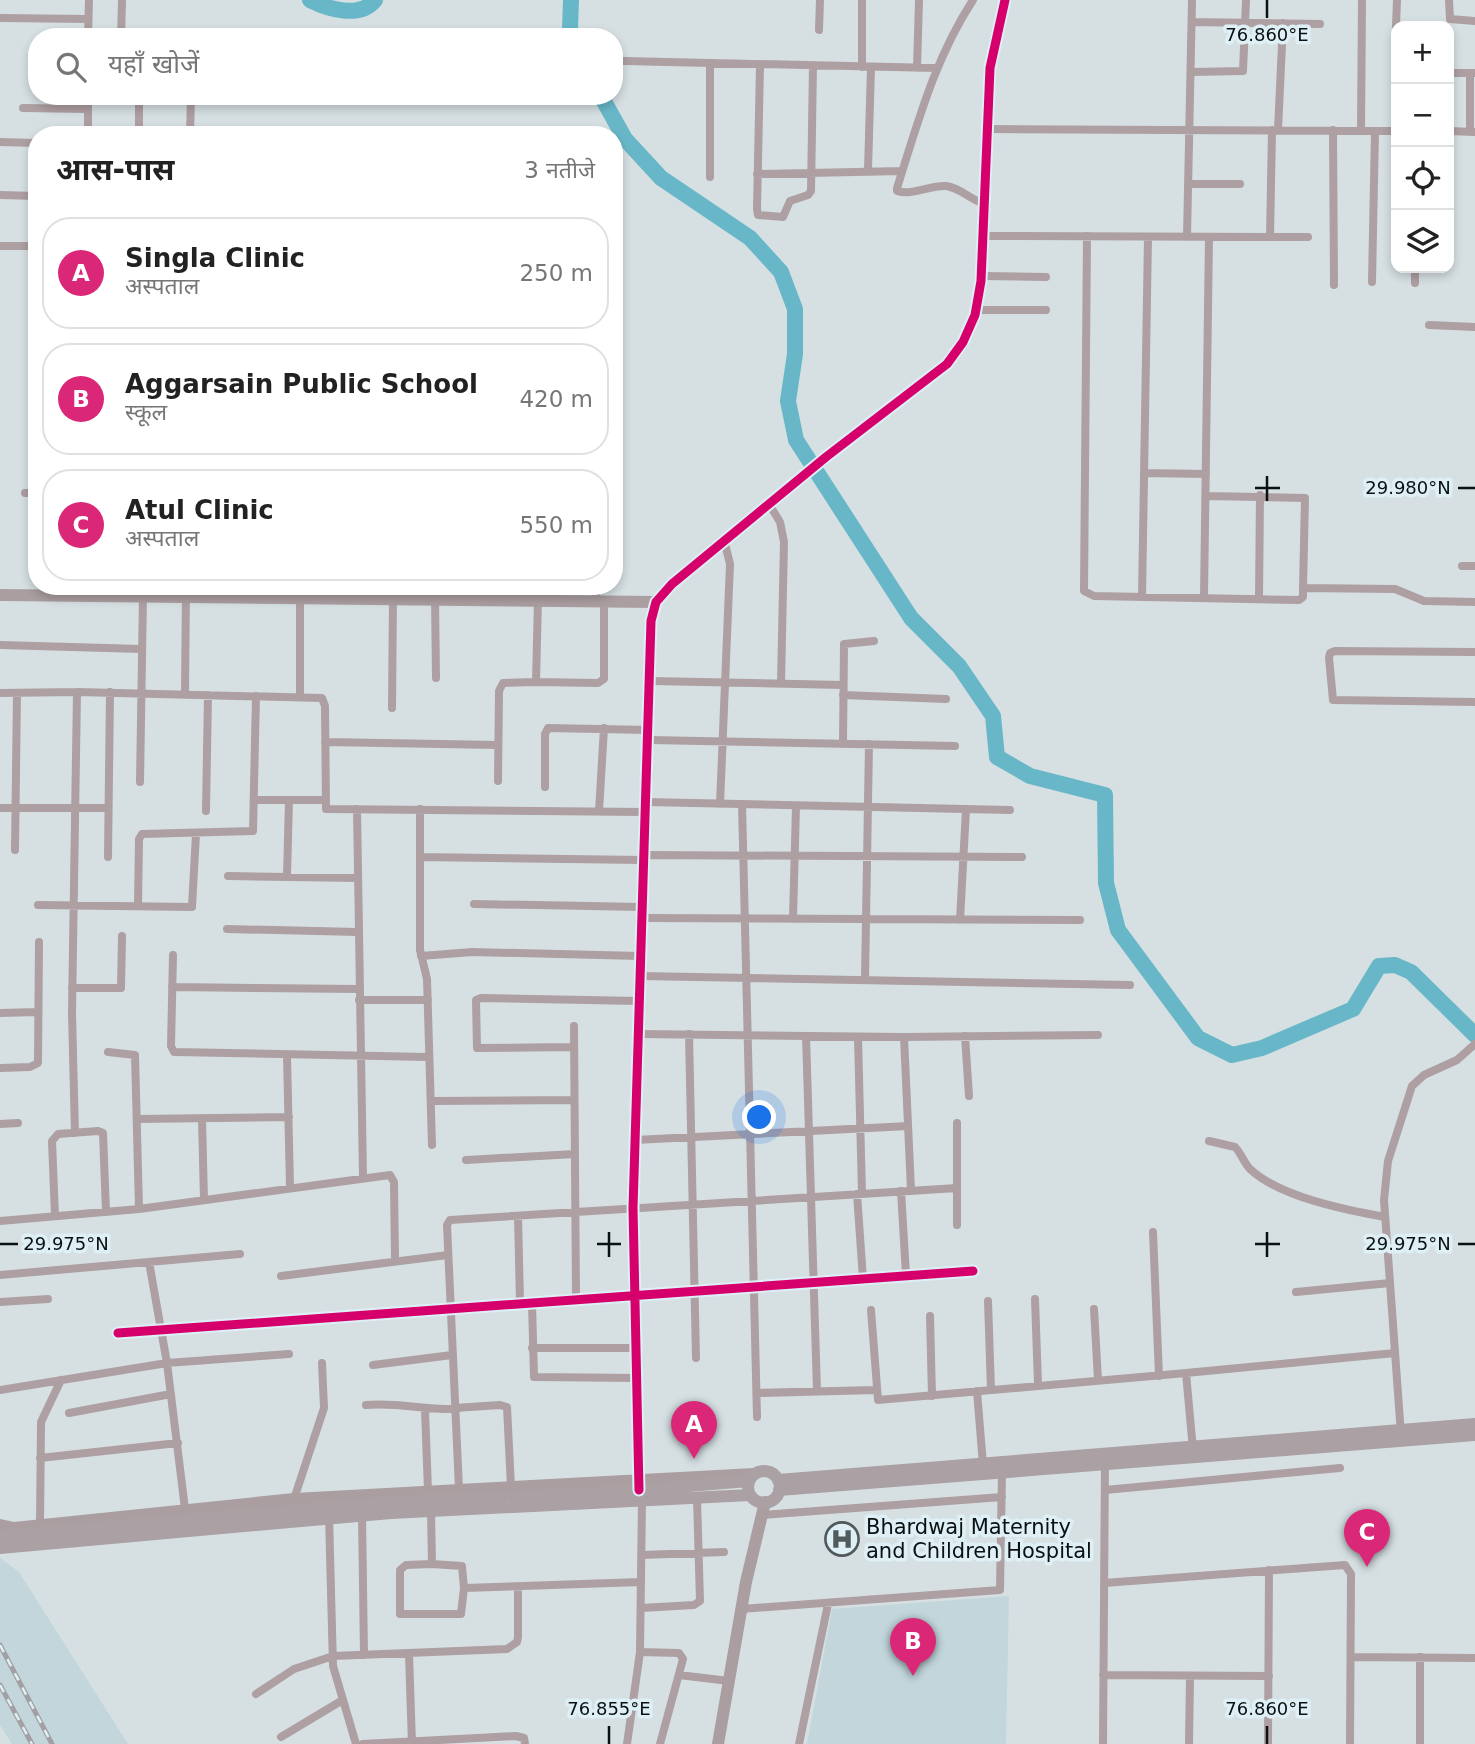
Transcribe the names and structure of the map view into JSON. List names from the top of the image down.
{
  "places": {
    "hospital": ["Bhardwaj Maternity and Children Hospital"]
  },
  "page": {
    "map_buttons": ["+", "−"],
    "search": "यहाँ खोजें",
    "heading": ["आस-पास", "3 नतीजे"],
    "list": [
      {
        "mark": "A",
        "name": "Singla Clinic",
        "note": "अस्पताल",
        "value": "250 m"
      },
      {
        "mark": "B",
        "name": "Aggarsain Public School",
        "note": "स्कूल",
        "value": "420 m"
      },
      {
        "mark": "C",
        "name": "Atul Clinic",
        "note": "अस्पताल",
        "value": "550 m"
      }
    ],
    "pins": ["A", "C", "B"]
  },
  "coordinates": [
    "76.860°E",
    "29.980°N",
    "29.975°N",
    "76.855°E"
  ]
}
